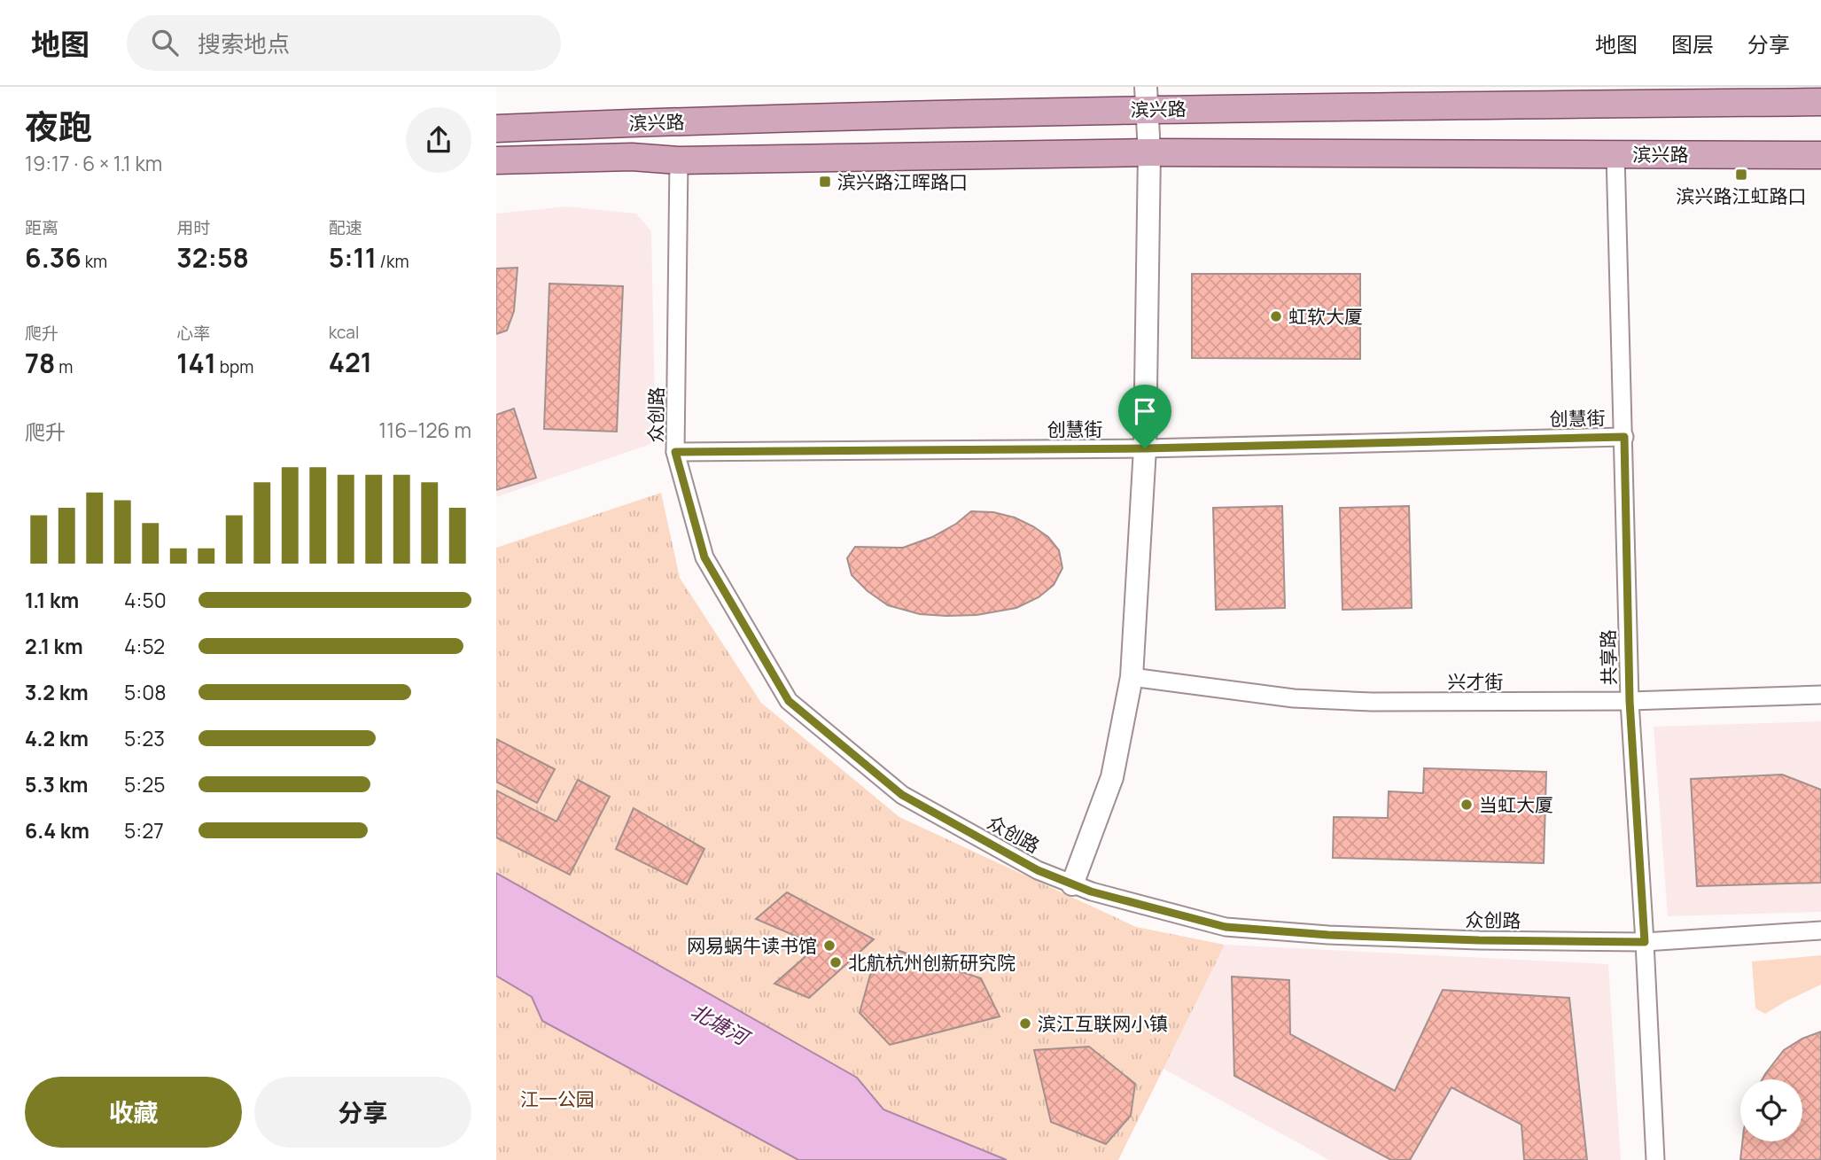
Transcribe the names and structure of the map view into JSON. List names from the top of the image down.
{
  "streets": {
    "main road": ["滨兴路"],
    "street": [
      "众创路",
      "创慧街",
      "共享路",
      "兴才街"
    ]
  },
  "crossings": [
    ["滨兴路", "众创路"],
    ["滨兴路", "共享路"],
    ["众创路", "创慧街"],
    ["众创路", "共享路"],
    ["创慧街", "共享路"],
    ["共享路", "兴才街"]
  ],
  "water": ["北塘河"],
  "parks": ["江一公园"],
  "places": {
    "transit": ["滨兴路江虹路口", "滨兴路江晖路口"],
    "other": [
      "虹软大厦",
      "当虹大厦",
      "网易蜗牛读书馆",
      "北航杭州创新研究院",
      "滨江互联网小镇"
    ]
  },
  "page": {
    "header": "地图",
    "search": "搜索地点",
    "nav": ["地图", "图层", "分享"],
    "heading": ["夜跑", "19:17 · 6 × 1.1 km"],
    "stats": [
      ["距离", "6.36 km"],
      ["用时", "32:58"],
      ["配速", "5:11 /km"],
      ["爬升", "78 m"],
      ["心率", "141 bpm"],
      ["kcal", "421"]
    ],
    "chart": ["爬升", "116–126 m"],
    "list": [
      {
        "name": "1.1 km",
        "note": "4:50"
      },
      {
        "name": "2.1 km",
        "note": "4:52"
      },
      {
        "name": "3.2 km",
        "note": "5:08"
      },
      {
        "name": "4.2 km",
        "note": "5:23"
      },
      {
        "name": "5.3 km",
        "note": "5:25"
      },
      {
        "name": "6.4 km",
        "note": "5:27"
      }
    ],
    "buttons": ["收藏", "分享"]
  }
}
